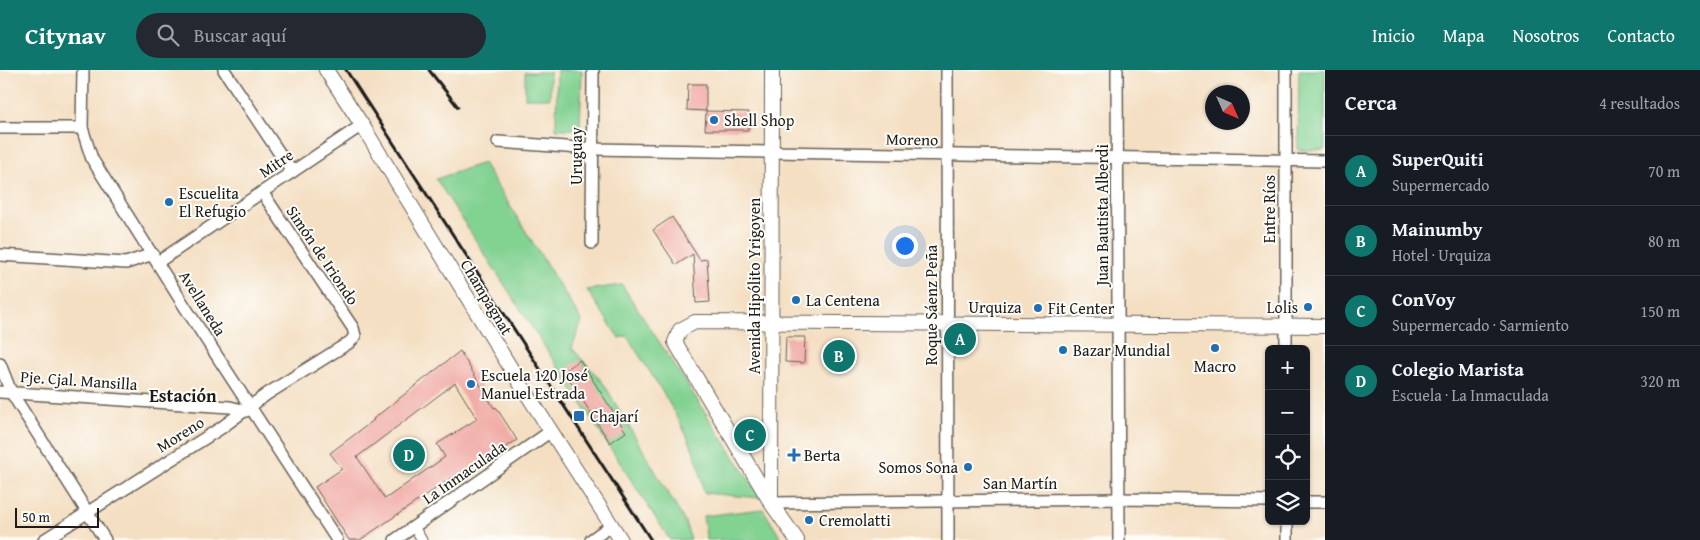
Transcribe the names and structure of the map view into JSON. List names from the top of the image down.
{
  "streets": {
    "street": [
      "Moreno",
      "Uruguay",
      "Mitre",
      "Entre Ríos",
      "Juan Bautista Alberdi",
      "Simón de Iriondo",
      "Avenida Hipólito Yrigoyen",
      "Champagnat",
      "Avellaneda",
      "Roque Sáenz Peña",
      "Urquiza",
      "Pje. Cjal. Mansilla",
      "La Inmaculada",
      "San Martín"
    ]
  },
  "crossings": [
    ["Moreno", "Uruguay"],
    ["Moreno", "Entre Ríos"],
    ["Moreno", "Juan Bautista Alberdi"],
    ["Moreno", "Simón de Iriondo"],
    ["Moreno", "Avenida Hipólito Yrigoyen"],
    ["Moreno", "Avellaneda"],
    ["Moreno", "Roque Sáenz Peña"],
    ["Moreno", "Pje. Cjal. Mansilla"],
    ["Mitre", "Simón de Iriondo"],
    ["Mitre", "Champagnat"],
    ["Mitre", "Avellaneda"],
    ["Entre Ríos", "Urquiza"],
    ["Juan Bautista Alberdi", "Urquiza"],
    ["Juan Bautista Alberdi", "San Martín"],
    ["Avenida Hipólito Yrigoyen", "Urquiza"],
    ["Avenida Hipólito Yrigoyen", "San Martín"],
    ["Champagnat", "La Inmaculada"],
    ["Avellaneda", "Pje. Cjal. Mansilla"],
    ["Roque Sáenz Peña", "Urquiza"],
    ["Roque Sáenz Peña", "San Martín"],
    ["Urquiza", "San Martín"]
  ],
  "districts": ["Estación"],
  "places": {
    "other": [
      "Shell Shop",
      "Escuelita El Refugio",
      "La Centena",
      "Lolis",
      "Fit Center",
      "Macro",
      "Bazar Mundial",
      "Escuela 120 José Manuel Estrada",
      "Somos Sona",
      "Cremolatti"
    ],
    "transit": ["Chajarí"],
    "health": ["Berta"]
  },
  "scale_bar": "50 m",
  "north": "bottom right",
  "page": {
    "header": "Citynav",
    "search": "Buscar aquí",
    "nav": [
      "Inicio",
      "Mapa",
      "Nosotros",
      "Contacto"
    ],
    "heading": ["Cerca", "4 resultados"],
    "list": [
      {
        "mark": "A",
        "name": "SuperQuiti",
        "note": "Supermercado",
        "value": "70 m"
      },
      {
        "mark": "B",
        "name": "Mainumby",
        "note": "Hotel · Urquiza",
        "value": "80 m"
      },
      {
        "mark": "C",
        "name": "ConVoy",
        "note": "Supermercado · Sarmiento",
        "value": "150 m"
      },
      {
        "mark": "D",
        "name": "Colegio Marista",
        "note": "Escuela · La Inmaculada",
        "value": "320 m"
      }
    ],
    "pins": [
      "A",
      "B",
      "C",
      "D"
    ],
    "map_buttons": ["+", "−"],
    "scale": "50 m"
  }
}
